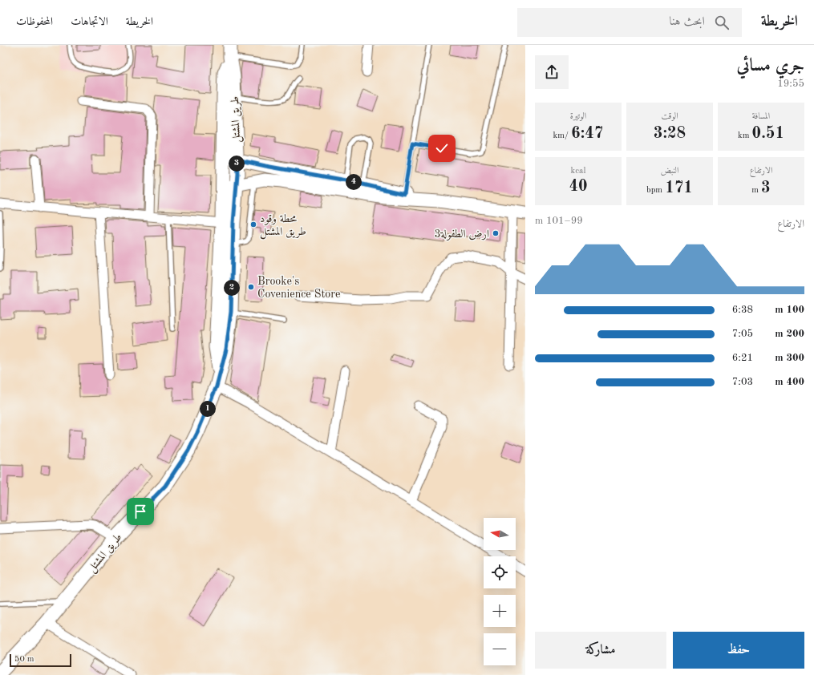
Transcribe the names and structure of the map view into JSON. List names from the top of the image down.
{
  "streets": {
    "main road": ["طريق المشتل"]
  },
  "places": ["محطة وقود طريق المشتل", "ارض الطفولة3", "Brooke's Covenience Store"],
  "scale_bar": "50 m",
  "north": "left",
  "page": {
    "header": "الخريطة",
    "search": "ابحث هنا",
    "nav": ["الخريطة", "الاتجاهات", "المحفوظات"],
    "heading": ["جري مسائي", "19:55"],
    "stats": [
      ["المسافة", "0.51 km"],
      ["الوقت", "3:28"],
      ["الوتيرة", "6:47 /km"],
      ["الارتفاع", "3 m"],
      ["النبض", "171 bpm"],
      ["kcal", "40"]
    ],
    "pins": [
      "3",
      "4",
      "2",
      "1"
    ],
    "chart": ["الارتفاع", "99–101 m"],
    "list": [
      {
        "name": "100 m",
        "note": "6:38"
      },
      {
        "name": "200 m",
        "note": "7:05"
      },
      {
        "name": "300 m",
        "note": "6:21"
      },
      {
        "name": "400 m",
        "note": "7:03"
      }
    ],
    "map_buttons": ["+", "−"],
    "buttons": ["حفظ", "مشاركة"],
    "scale": "50 m"
  }
}
